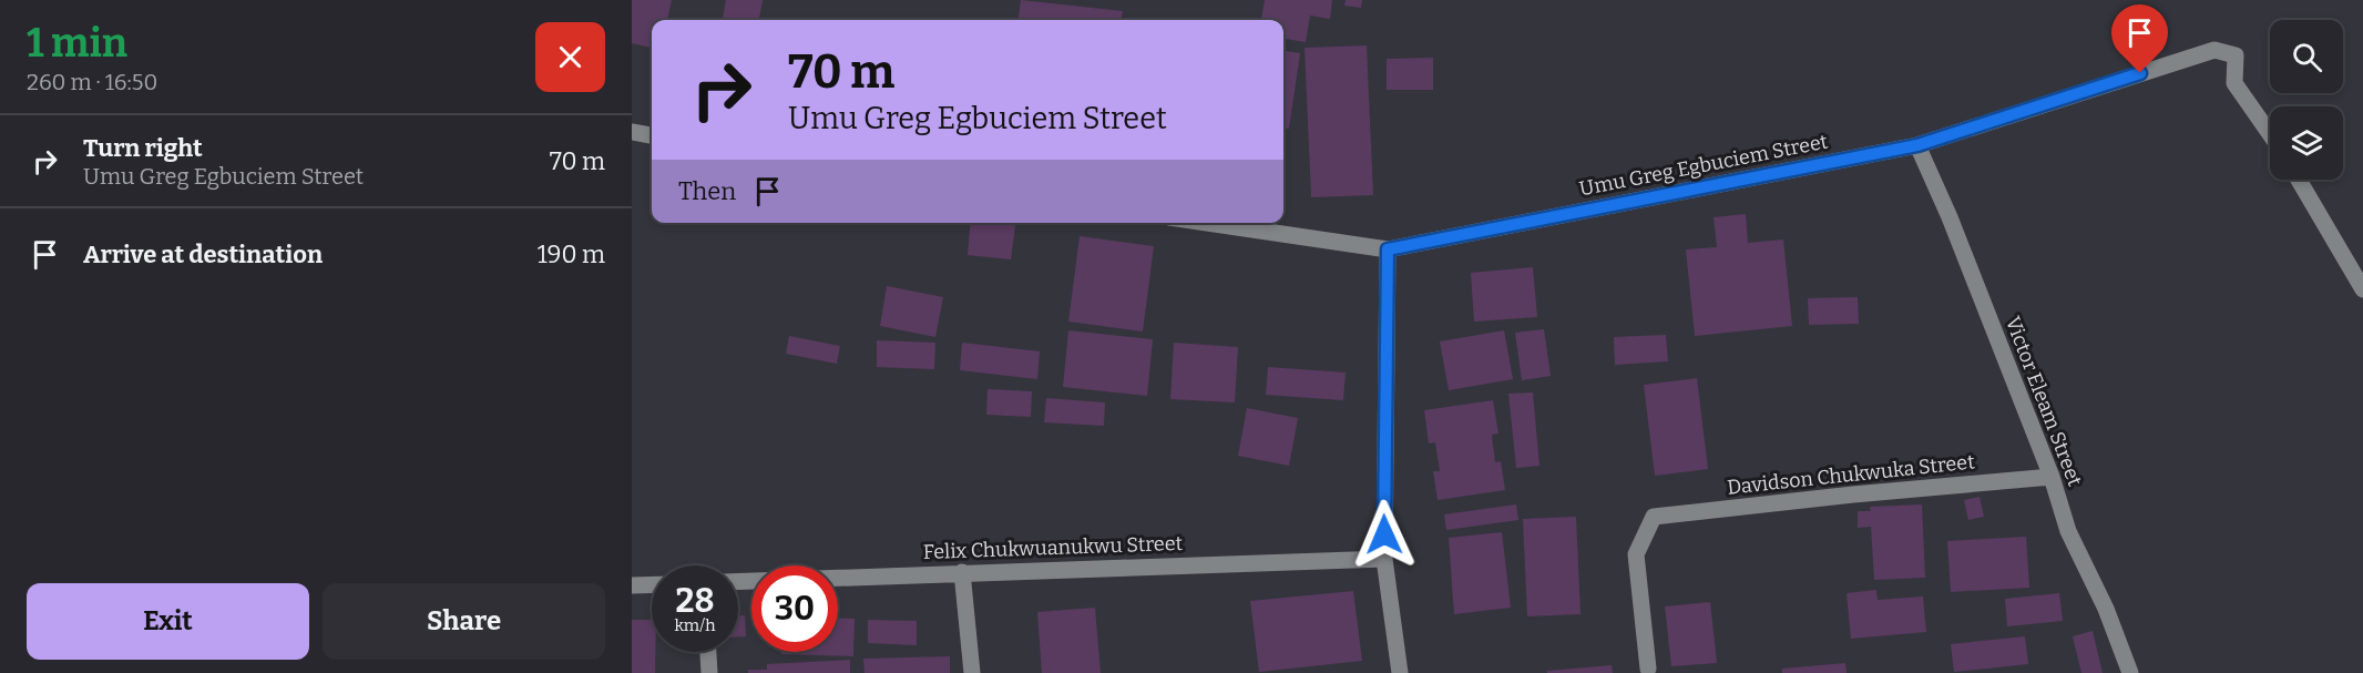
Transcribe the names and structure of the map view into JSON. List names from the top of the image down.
{
  "streets": {
    "street": [
      "Umu Greg Egbuciem Street",
      "Victor Eleam Street",
      "Davidson Chukwuka Street",
      "Felix Chukwuanukwu Street"
    ]
  },
  "crossings": [
    ["Umu Greg Egbuciem Street", "Victor Eleam Street"],
    ["Victor Eleam Street", "Davidson Chukwuka Street"]
  ],
  "page": {
    "heading": ["1 min", "260 m · 16:50"],
    "turn": ["70 m", "Umu Greg Egbuciem Street"],
    "list": [
      {
        "name": "Turn right",
        "note": "Umu Greg Egbuciem Street",
        "value": "70 m"
      },
      {
        "name": "Arrive at destination",
        "value": "190 m"
      }
    ],
    "then": "Then",
    "speed": "28 km/h",
    "limit": "30",
    "buttons": ["Exit", "Share"]
  }
}
